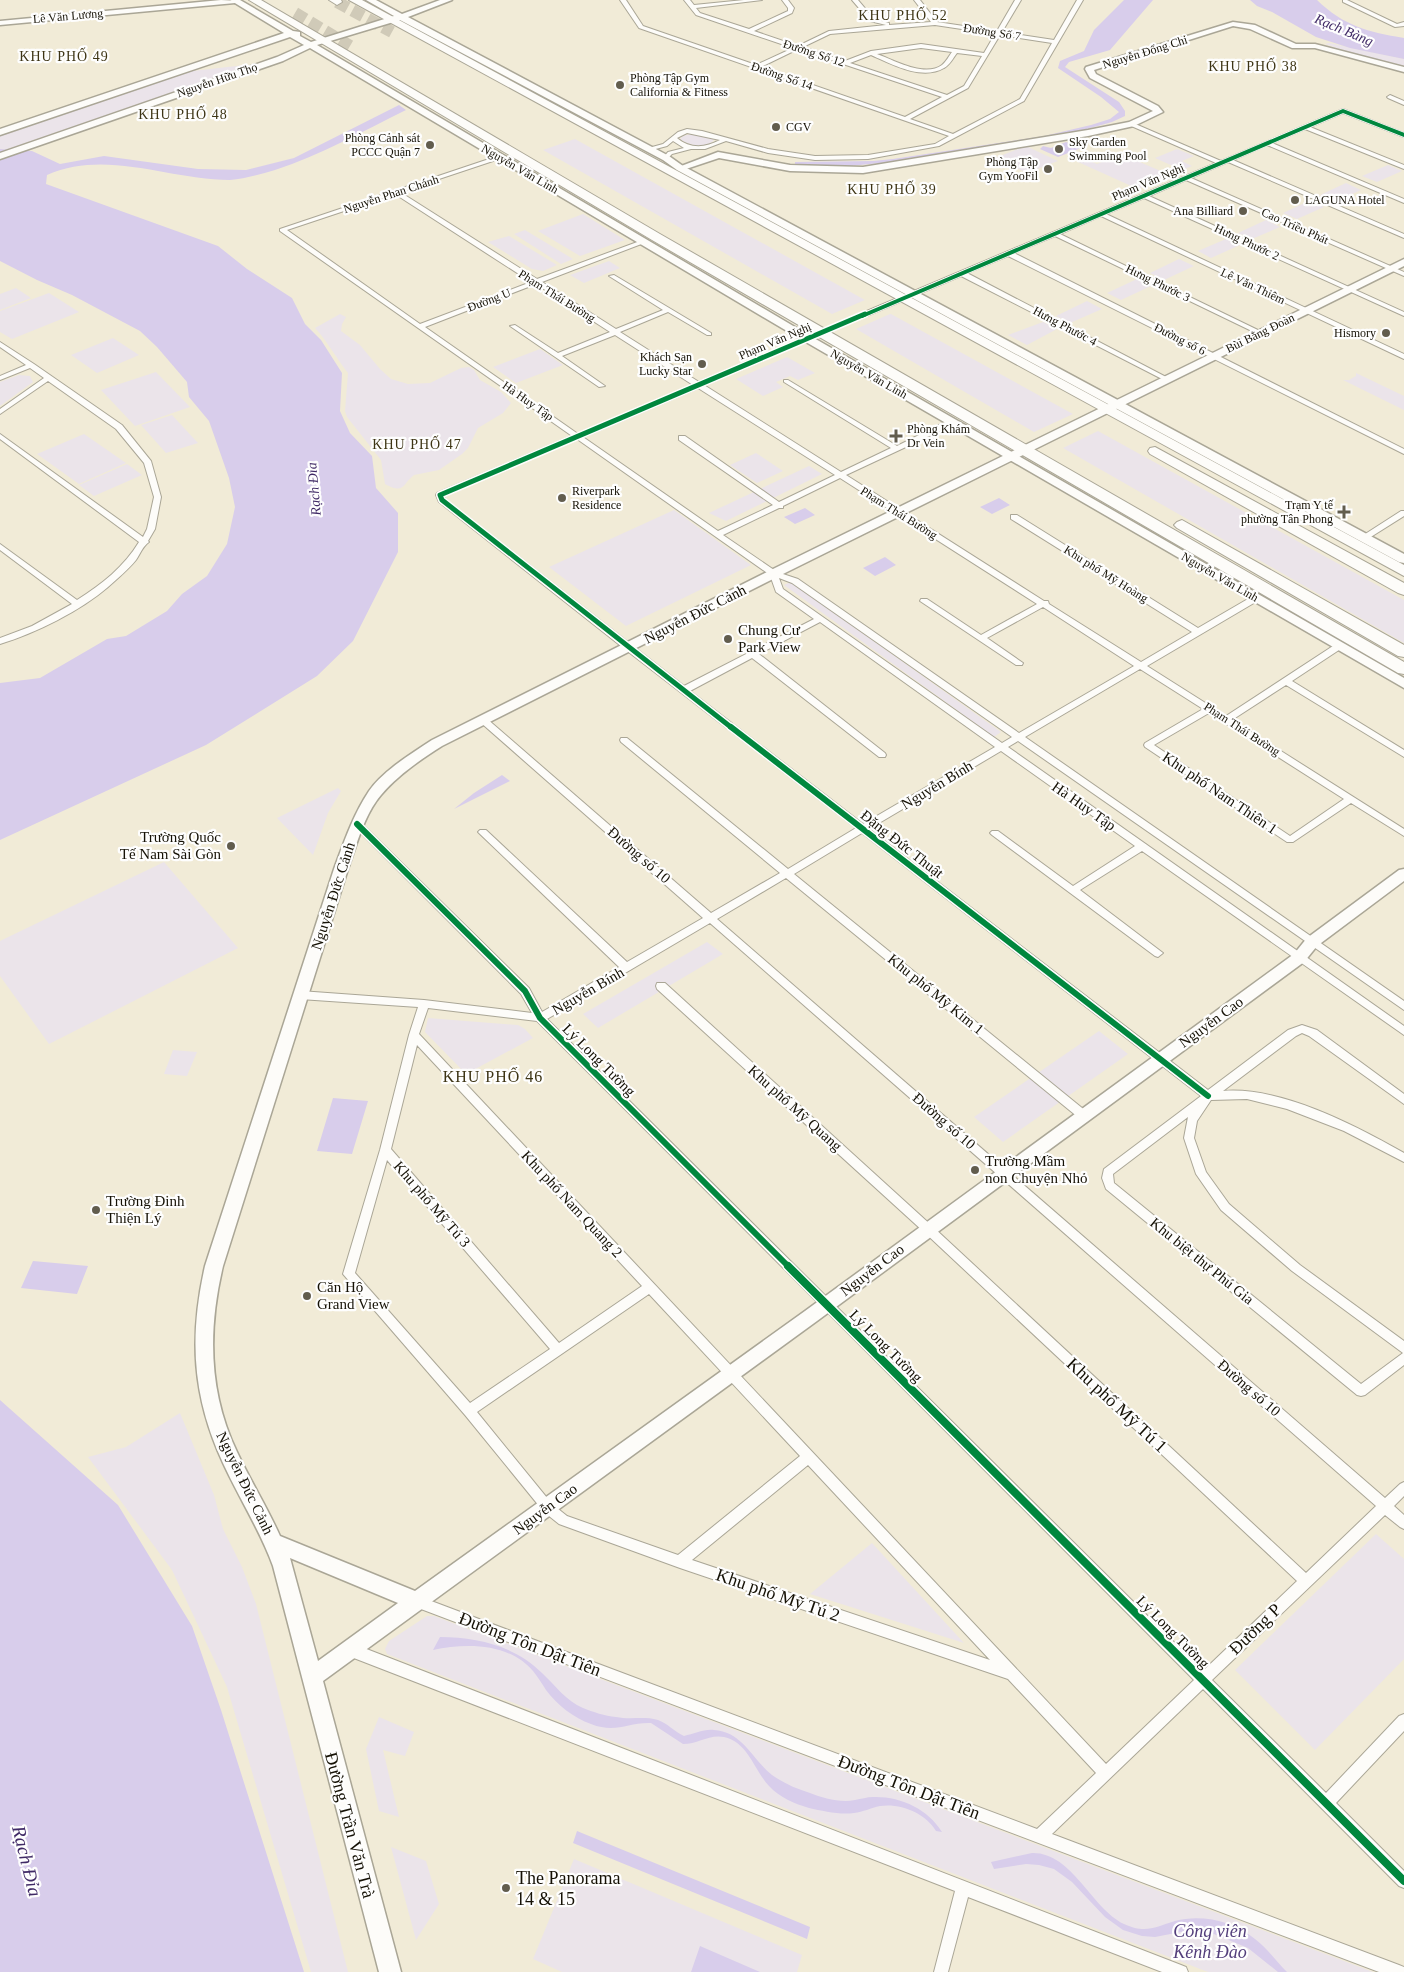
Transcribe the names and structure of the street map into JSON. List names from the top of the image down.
{
  "streets": {
    "highway": ["Nguyễn Văn Linh"],
    "main road": ["Nguyễn Hữu Thọ"],
    "street": [
      "Lê Văn Lương",
      "Đường Số 7",
      "Nguyễn Đổng Chi",
      "Đường Số 12",
      "Đường Số 14",
      "Phạm Văn Nghị",
      "Nguyễn Phan Chánh",
      "Cao Triều Phát",
      "Hưng Phước 2",
      "Hưng Phước 3",
      "Lê Văn Thiêm",
      "Phạm Thái Bường",
      "Đường U",
      "Hưng Phước 4",
      "Bùi Bằng Đoàn",
      "Đường số 6",
      "Hà Huy Tập",
      "Khu phố Mỹ Hoàng",
      "Nguyễn Đức Cảnh",
      "Nguyễn Bính",
      "Khu phố Nam Thiên 1",
      "Đặng Đức Thuật",
      "Đường số 10",
      "Khu phố Mỹ Kim 1",
      "Nguyễn Cao",
      "Lý Long Tường",
      "Khu phố Mỹ Quang",
      "Khu phố Mỹ Tú 3",
      "Khu phố Nam Quang 2",
      "Khu biệt thự Phú Gia",
      "Khu phố Mỹ Tú 1",
      "Khu phố Mỹ Tú 2",
      "Đường P",
      "Đường Tôn Dật Tiên",
      "Đường Trần Văn Trà"
    ]
  },
  "crossings": [
    ["Lê Văn Lương", "Nguyễn Văn Linh"],
    ["Đường Số 7", "Đường Số 12"],
    ["Đường Số 7", "Đường Số 14"],
    ["Nguyễn Hữu Thọ", "Nguyễn Văn Linh"],
    ["Nguyễn Văn Linh", "Phạm Văn Nghị"],
    ["Nguyễn Văn Linh", "Nguyễn Phan Chánh"],
    ["Nguyễn Văn Linh", "Đường U"],
    ["Nguyễn Văn Linh", "Nguyễn Đức Cảnh"],
    ["Nguyễn Văn Linh", "Nguyễn Bính"],
    ["Phạm Văn Nghị", "Cao Triều Phát"],
    ["Phạm Văn Nghị", "Hưng Phước 2"],
    ["Phạm Văn Nghị", "Hưng Phước 3"],
    ["Phạm Văn Nghị", "Lê Văn Thiêm"],
    ["Phạm Văn Nghị", "Phạm Thái Bường"],
    ["Phạm Văn Nghị", "Hưng Phước 4"],
    ["Phạm Văn Nghị", "Đường số 6"],
    ["Phạm Văn Nghị", "Hà Huy Tập"],
    ["Phạm Văn Nghị", "Nguyễn Đức Cảnh"],
    ["Phạm Văn Nghị", "Đặng Đức Thuật"],
    ["Nguyễn Phan Chánh", "Phạm Thái Bường"],
    ["Nguyễn Phan Chánh", "Hà Huy Tập"],
    ["Cao Triều Phát", "Bùi Bằng Đoàn"],
    ["Hưng Phước 2", "Bùi Bằng Đoàn"],
    ["Hưng Phước 3", "Bùi Bằng Đoàn"],
    ["Lê Văn Thiêm", "Bùi Bằng Đoàn"],
    ["Phạm Thái Bường", "Đường U"],
    ["Phạm Thái Bường", "Nguyễn Đức Cảnh"],
    ["Phạm Thái Bường", "Nguyễn Bính"],
    ["Phạm Thái Bường", "Khu phố Nam Thiên 1"],
    ["Đường U", "Hà Huy Tập"],
    ["Hưng Phước 4", "Bùi Bằng Đoàn"],
    ["Bùi Bằng Đoàn", "Đường số 6"],
    ["Bùi Bằng Đoàn", "Nguyễn Đức Cảnh"],
    ["Hà Huy Tập", "Nguyễn Đức Cảnh"],
    ["Hà Huy Tập", "Nguyễn Bính"],
    ["Hà Huy Tập", "Nguyễn Cao"],
    ["Khu phố Mỹ Hoàng", "Nguyễn Bính"],
    ["Nguyễn Đức Cảnh", "Đặng Đức Thuật"],
    ["Nguyễn Đức Cảnh", "Đường số 10"],
    ["Nguyễn Đức Cảnh", "Nguyễn Cao"],
    ["Nguyễn Đức Cảnh", "Lý Long Tường"],
    ["Nguyễn Đức Cảnh", "Đường Tôn Dật Tiên"],
    ["Nguyễn Đức Cảnh", "Đường Trần Văn Trà"],
    ["Nguyễn Bính", "Đặng Đức Thuật"],
    ["Nguyễn Bính", "Đường số 10"],
    ["Nguyễn Bính", "Khu phố Mỹ Kim 1"],
    ["Nguyễn Bính", "Lý Long Tường"],
    ["Đặng Đức Thuật", "Nguyễn Cao"],
    ["Đường số 10", "Nguyễn Cao"],
    ["Đường số 10", "Đường P"],
    ["Khu phố Mỹ Kim 1", "Nguyễn Cao"],
    ["Nguyễn Cao", "Lý Long Tường"],
    ["Nguyễn Cao", "Khu phố Mỹ Quang"],
    ["Nguyễn Cao", "Khu phố Nam Quang 2"],
    ["Nguyễn Cao", "Khu phố Mỹ Tú 1"],
    ["Nguyễn Cao", "Khu phố Mỹ Tú 2"],
    ["Nguyễn Cao", "Đường Tôn Dật Tiên"],
    ["Nguyễn Cao", "Đường Trần Văn Trà"],
    ["Lý Long Tường", "Đường P"],
    ["Khu phố Mỹ Quang", "Khu phố Mỹ Tú 1"],
    ["Khu phố Mỹ Tú 3", "Khu phố Nam Quang 2"],
    ["Khu phố Nam Quang 2", "Khu phố Mỹ Tú 2"],
    ["Khu phố Mỹ Tú 1", "Đường P"],
    ["Khu phố Mỹ Tú 2", "Đường P"],
    ["Đường P", "Đường Tôn Dật Tiên"]
  ],
  "districts": [
    "KHU PHỐ 52",
    "KHU PHỐ 49",
    "KHU PHỐ 38",
    "KHU PHỐ 48",
    "KHU PHỐ 39",
    "KHU PHỐ 47",
    "KHU PHỐ 46"
  ],
  "water": ["Rạch Bàng", "Rạch Đỉa"],
  "parks": ["Công viên Kênh Đào"],
  "places": {
    "other": [
      "Phòng Tập Gym California & Fitness",
      "CGV",
      "Phòng Cảnh sát PCCC Quận 7",
      "Sky Garden Swimming Pool",
      "Phòng Tập Gym YooFil",
      "LAGUNA Hotel",
      "Ana Billiard",
      "Hismory",
      "Khách Sạn Lucky Star",
      "Riverpark Residence",
      "Chung Cư Park View",
      "Trường Quốc Tế Nam Sài Gòn",
      "Trường Mầm non Chuyện Nhỏ",
      "Trường Đinh Thiện Lý",
      "Căn Hộ Grand View",
      "The Panorama 14 & 15"
    ],
    "health": ["Phòng Khám Dr Vein", "Trạm Y tế phường Tân Phong"]
  }
}
